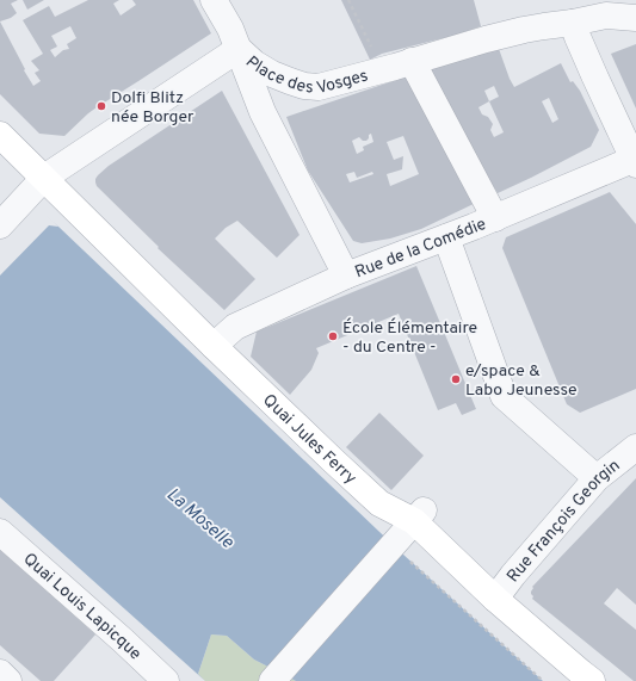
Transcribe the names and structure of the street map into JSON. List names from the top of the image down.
{
  "streets": {
    "street": [
      "Place des Vosges",
      "Rue de la Comédie",
      "Quai Jules Ferry",
      "Rue François Georgin",
      "Quai Louis Lapicque"
    ]
  },
  "crossings": [
    ["Place des Vosges", "Rue de la Comédie"],
    ["Rue de la Comédie", "Quai Jules Ferry"],
    ["Quai Jules Ferry", "Rue François Georgin"]
  ],
  "water": ["La Moselle"],
  "places": ["Dolfi Blitz née Borger", "École Élémentaire - du Centre -", "e/space & Labo Jeunesse"]
}
